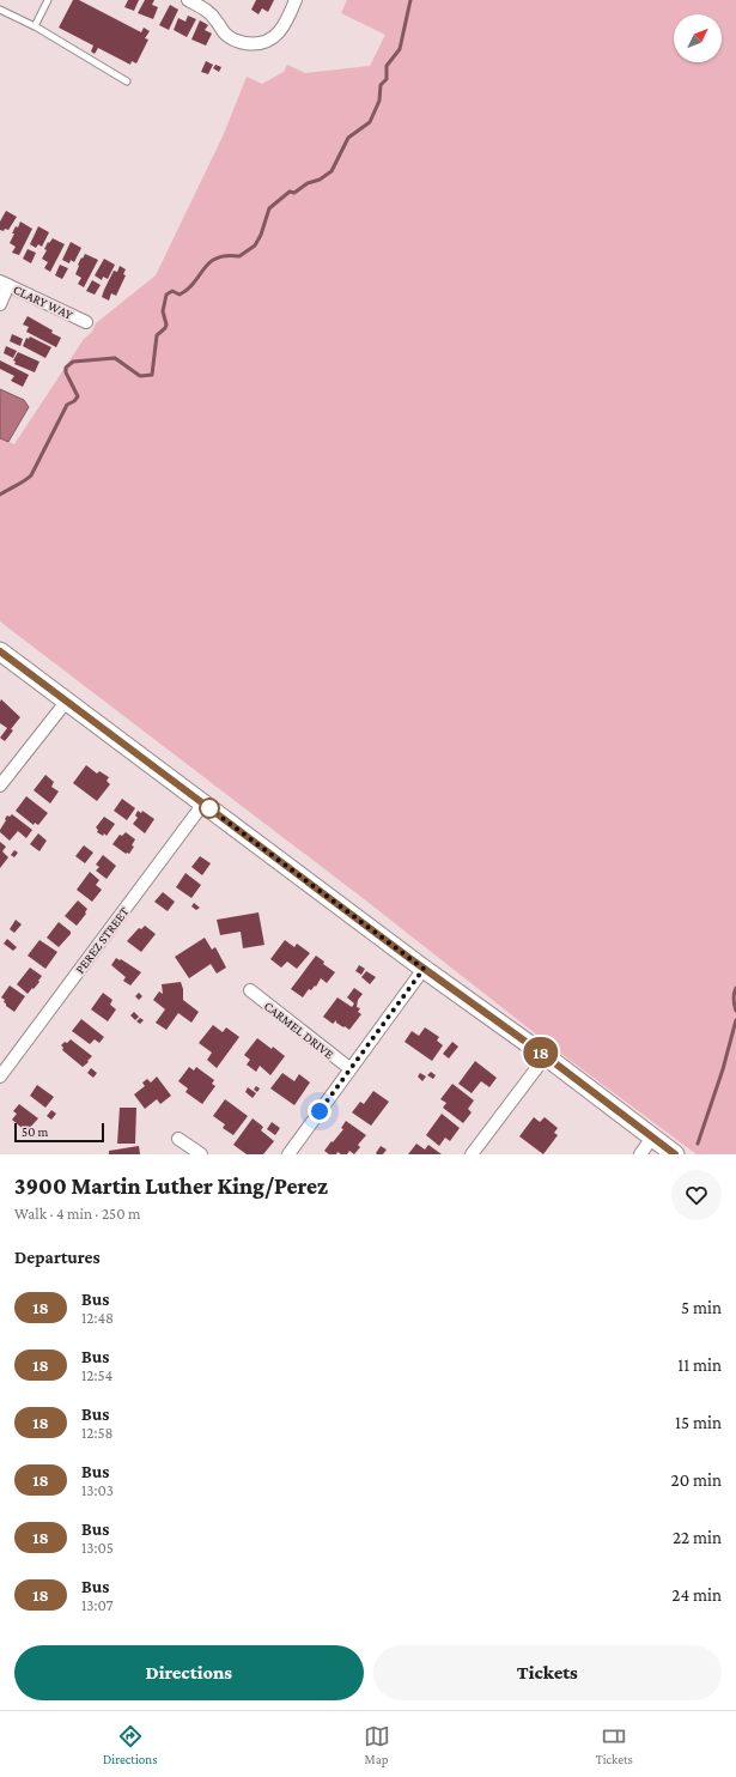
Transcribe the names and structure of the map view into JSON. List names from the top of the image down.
{
  "streets": {
    "street": ["CLARY WAY", "PEREZ STREET", "CARMEL DRIVE"]
  },
  "lines": ["bus line 18"],
  "scale_bar": "50 m",
  "north": "top right",
  "page": {
    "on_map": "18",
    "scale": "50 m",
    "heading": [
      ["3900 Martin Luther King/Perez", "Walk · 4 min · 250 m"],
      "Departures"
    ],
    "list": [
      {
        "mark": "18",
        "name": "Bus",
        "note": "12:48",
        "value": "5 min"
      },
      {
        "mark": "18",
        "name": "Bus",
        "note": "12:54",
        "value": "11 min"
      },
      {
        "mark": "18",
        "name": "Bus",
        "note": "12:58",
        "value": "15 min"
      },
      {
        "mark": "18",
        "name": "Bus",
        "note": "13:03",
        "value": "20 min"
      },
      {
        "mark": "18",
        "name": "Bus",
        "note": "13:05",
        "value": "22 min"
      },
      {
        "mark": "18",
        "name": "Bus",
        "note": "13:07",
        "value": "24 min"
      }
    ],
    "buttons": ["Directions", "Tickets"],
    "tabs": ["Directions", "Map", "Tickets"]
  }
}
